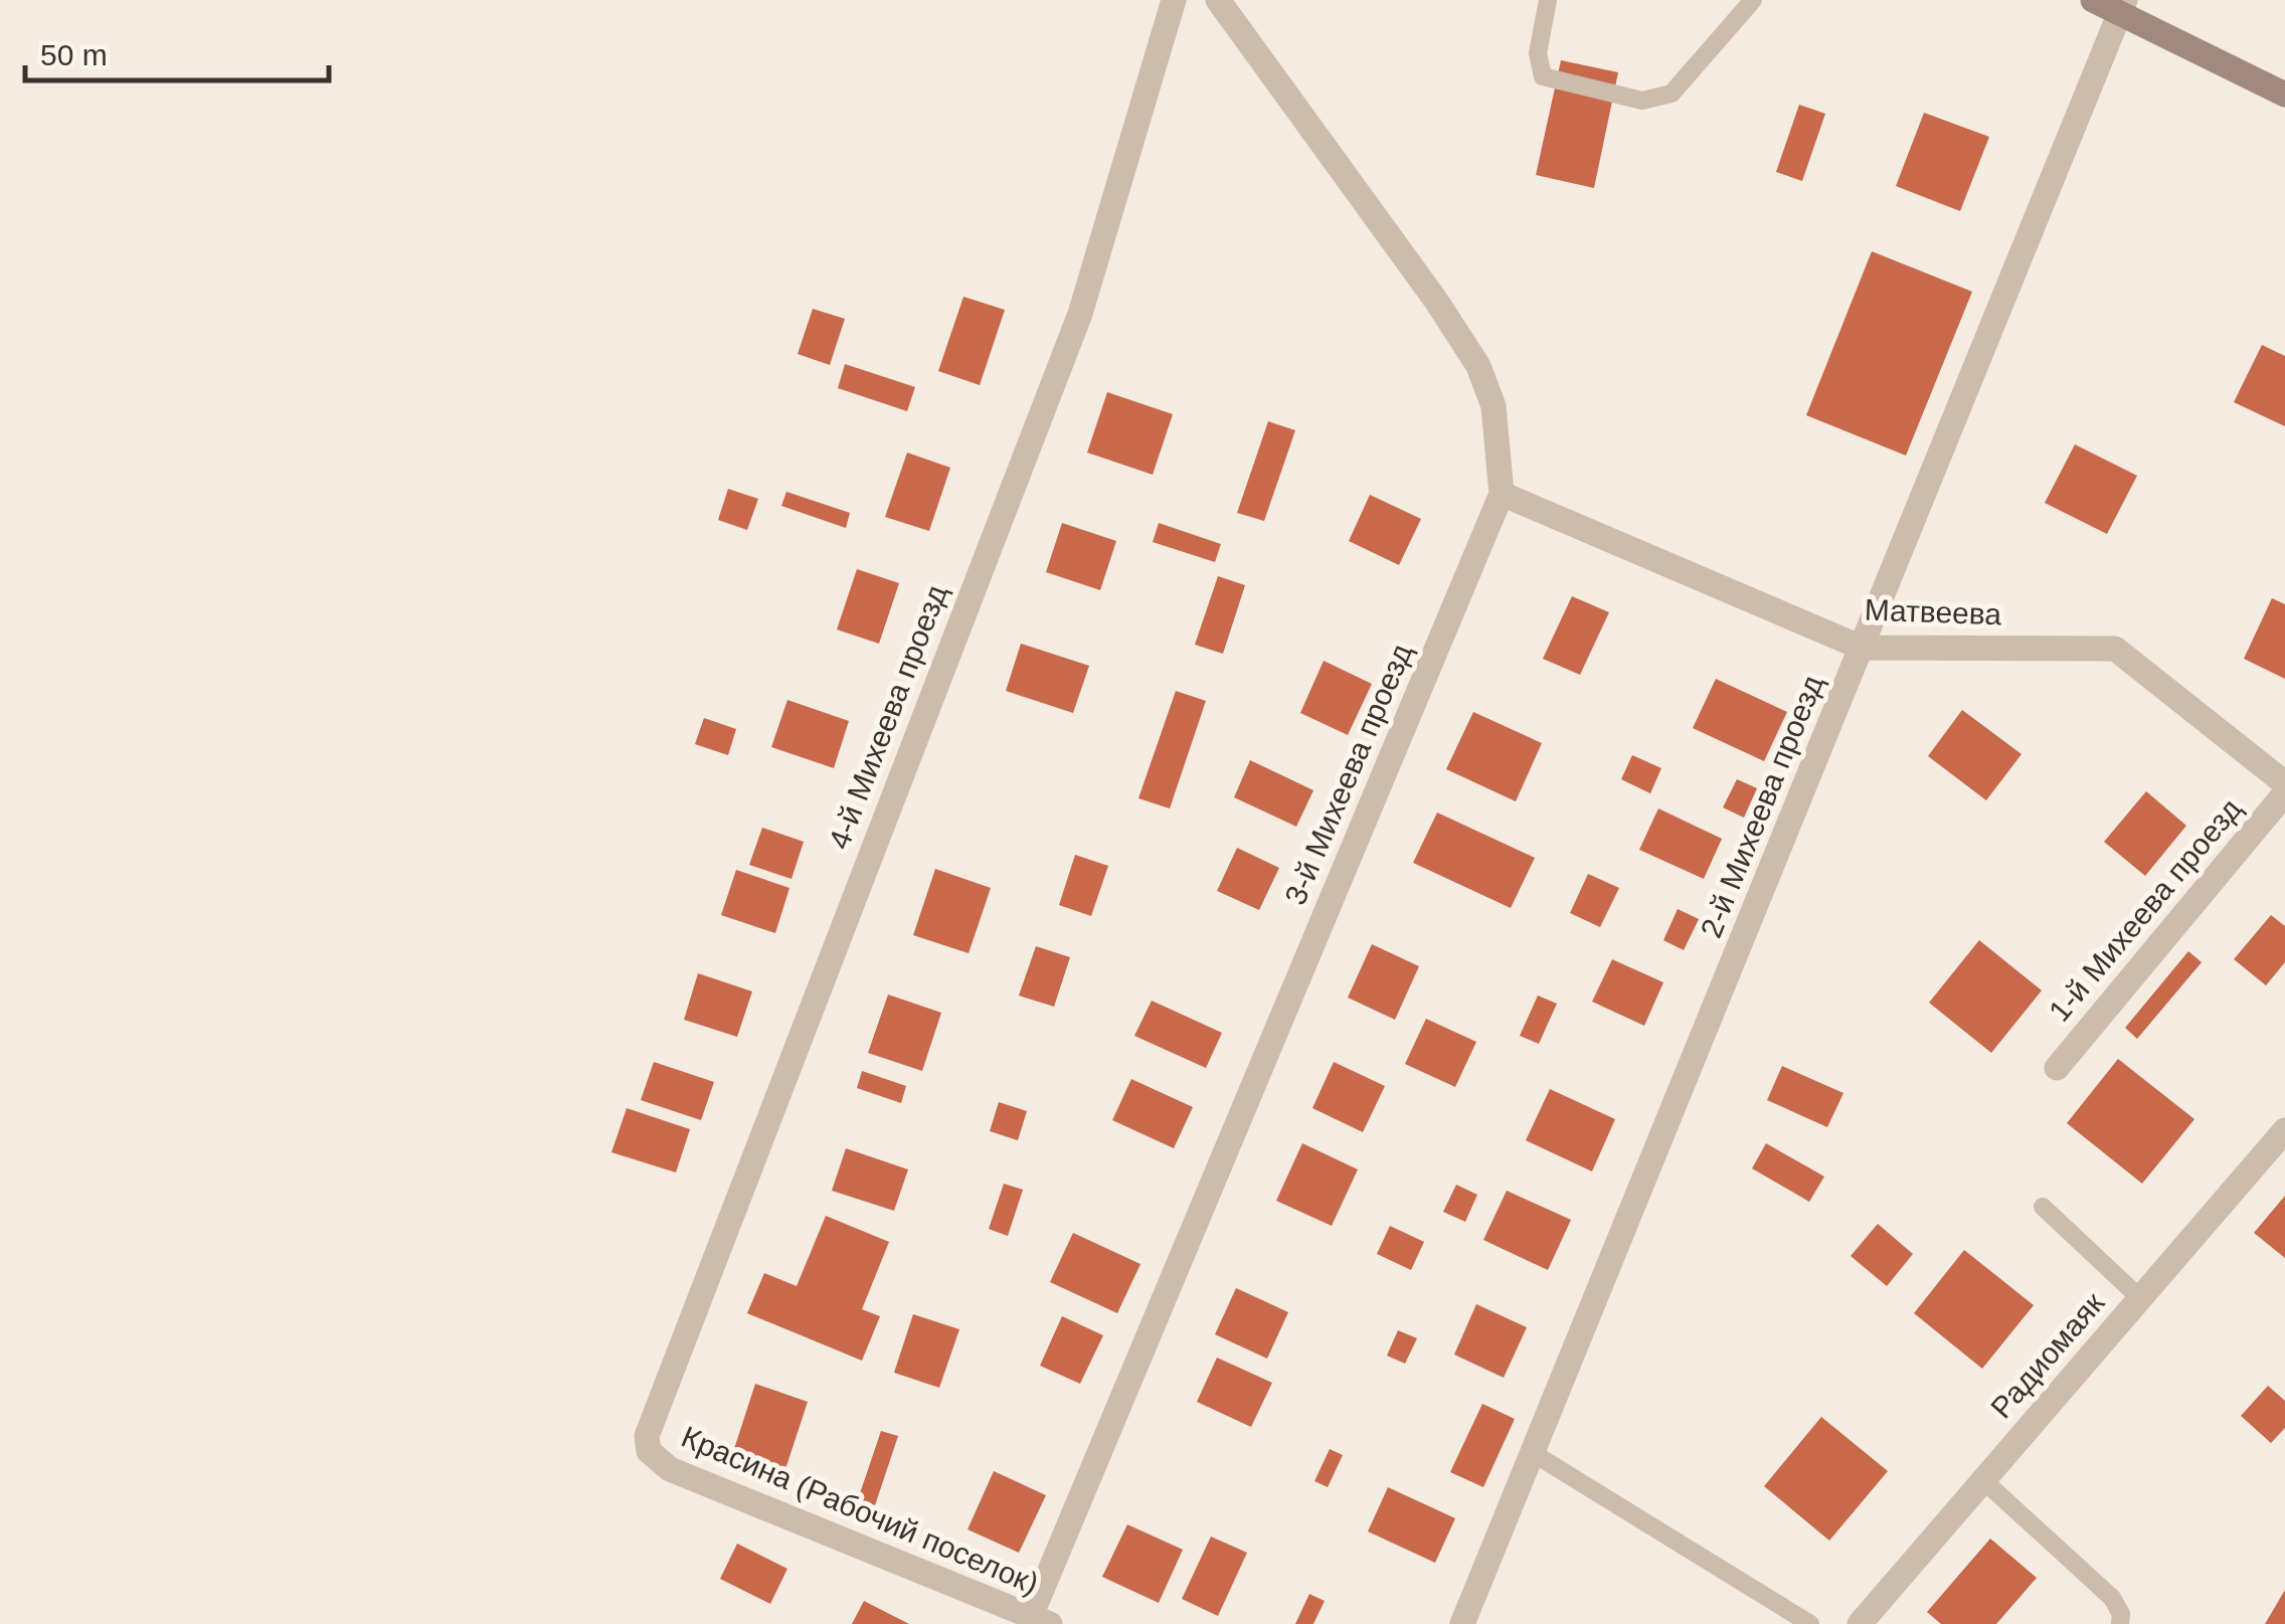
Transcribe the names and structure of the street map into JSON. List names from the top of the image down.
{
  "streets": {
    "street": [
      "Матвеева",
      "4-й Михеева проезд",
      "3-й Михеева проезд",
      "2-й Михеева проезд",
      "1-й Михеева проезд",
      "Радиомаяк",
      "Красина (Рабочий поселок)"
    ]
  },
  "crossings": [
    ["Матвеева", "3-й Михеева проезд"],
    ["Матвеева", "2-й Михеева проезд"],
    ["4-й Михеева проезд", "Красина (Рабочий поселок)"],
    ["3-й Михеева проезд", "Красина (Рабочий поселок)"]
  ],
  "scale_bar": "50 m"
}
